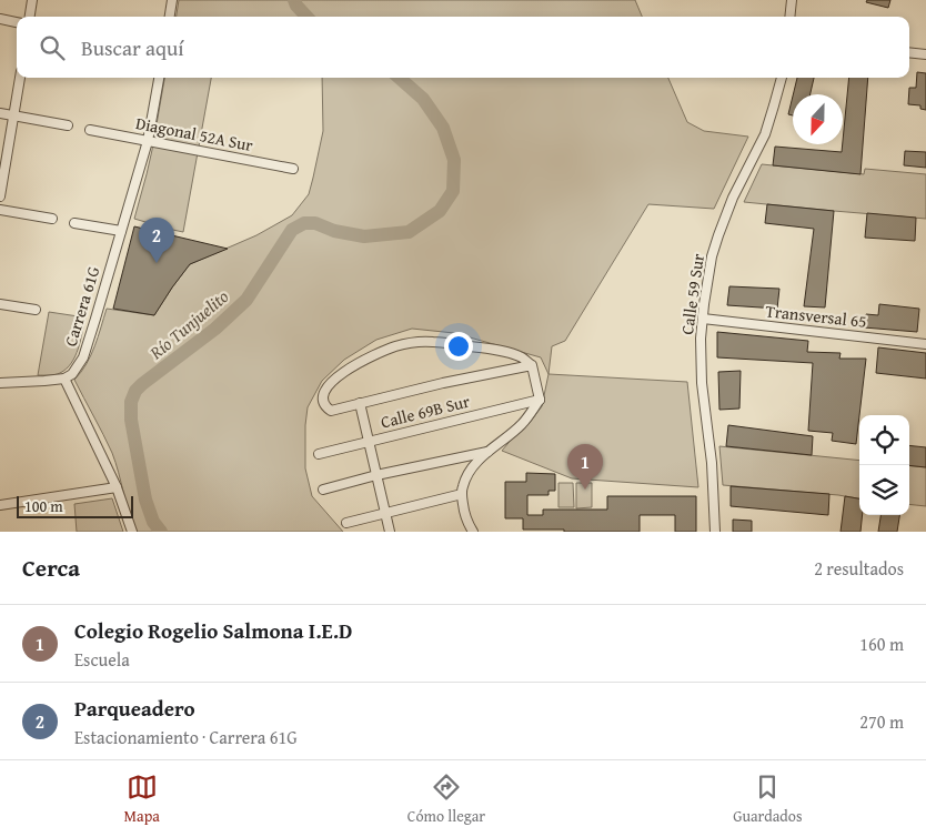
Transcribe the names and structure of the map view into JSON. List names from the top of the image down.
{
  "streets": {
    "street": [
      "Diagonal 52A Sur",
      "Calle 59 Sur",
      "Carrera 61G",
      "Transversal 65",
      "Calle 69B Sur"
    ]
  },
  "crossings": [
    ["Diagonal 52A Sur", "Carrera 61G"],
    ["Calle 59 Sur", "Transversal 65"]
  ],
  "water": ["Río Tunjuelito"],
  "scale_bar": "100 m",
  "north": "bottom",
  "page": {
    "search": "Buscar aquí",
    "pins": ["2", "1"],
    "scale": "100 m",
    "heading": ["Cerca", "2 resultados"],
    "list": [
      {
        "mark": "1",
        "name": "Colegio Rogelio Salmona I.E.D",
        "note": "Escuela",
        "value": "160 m"
      },
      {
        "mark": "2",
        "name": "Parqueadero",
        "note": "Estacionamiento · Carrera 61G",
        "value": "270 m"
      }
    ],
    "nav": ["Mapa", "Cómo llegar", "Guardados"]
  }
}
